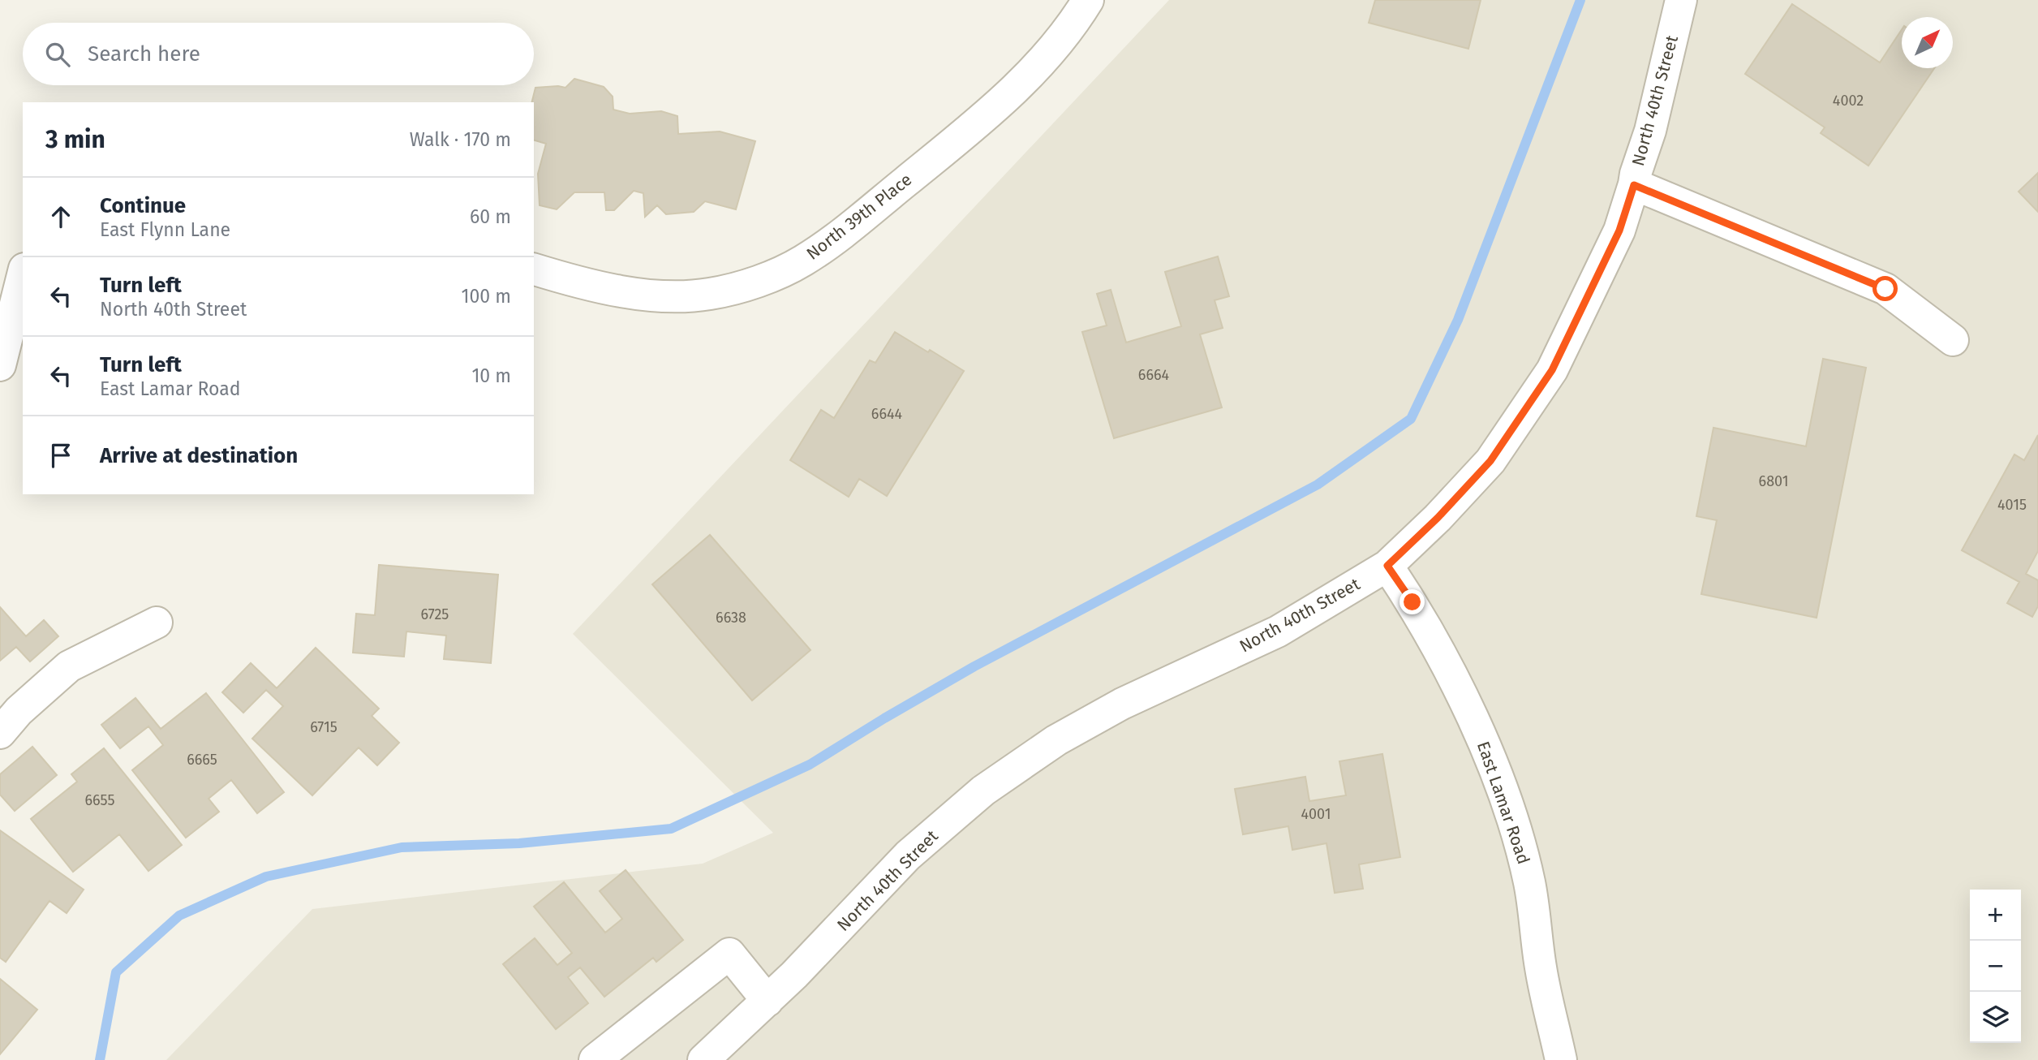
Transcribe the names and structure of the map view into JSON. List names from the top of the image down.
{
  "streets": {
    "street": ["North 40th Street", "North 39th Place", "East Lamar Road"]
  },
  "crossings": [
    ["North 40th Street", "East Lamar Road"]
  ],
  "house_numbers": [
    "4002",
    "6664",
    "6644",
    "6801",
    "4015",
    "6725",
    "6638",
    "6715",
    "6665",
    "6655",
    "4001"
  ],
  "north": "top right",
  "page": {
    "search": "Search here",
    "heading": ["3 min", "Walk · 170 m"],
    "list": [
      ["Continue", "East Flynn Lane", "60 m"],
      ["Turn left", "North 40th Street", "100 m"],
      ["Turn left", "East Lamar Road", "10 m"],
      "Arrive at destination"
    ],
    "map_buttons": ["+", "−"]
  }
}
